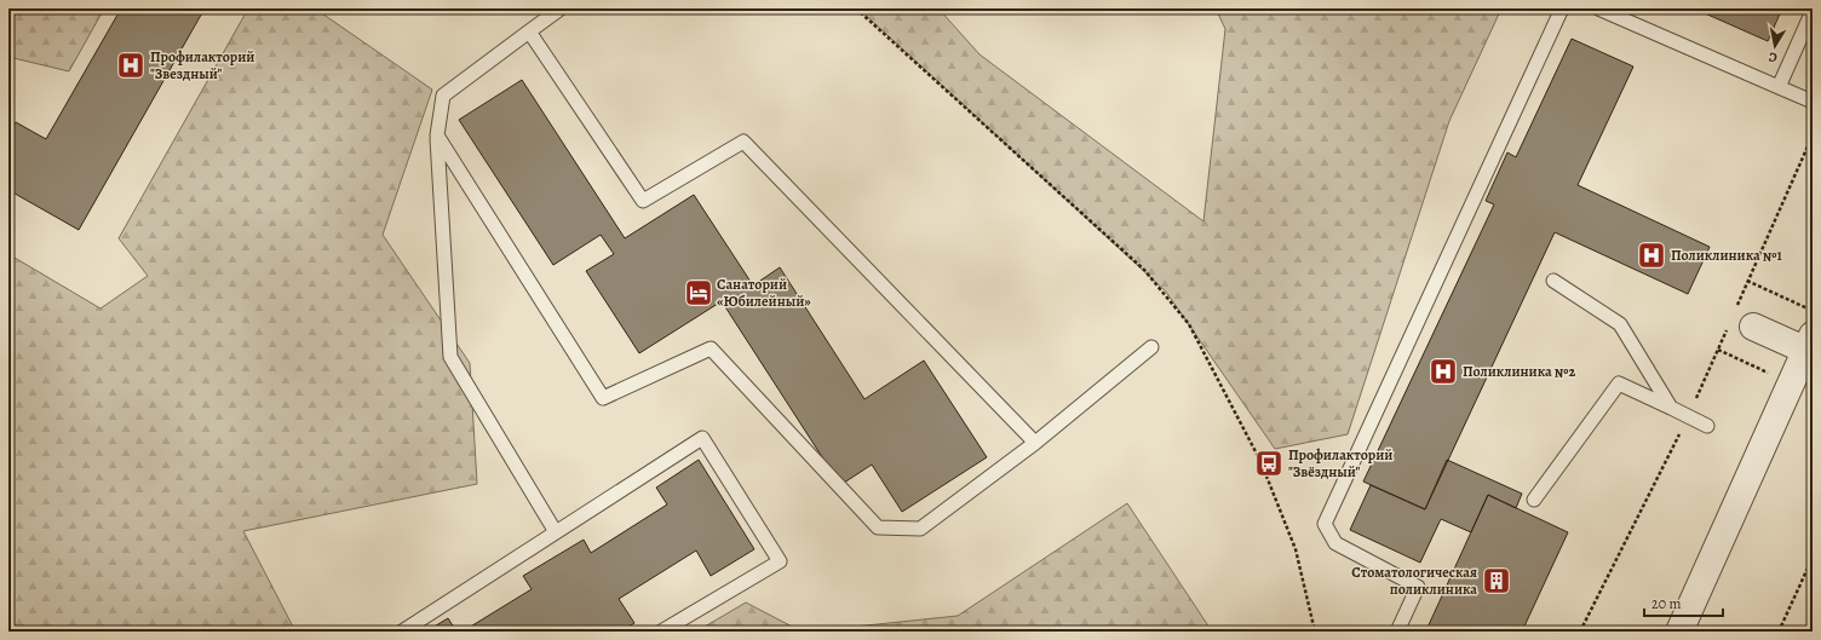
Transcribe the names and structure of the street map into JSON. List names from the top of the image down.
{
  "places": {
    "hospital": ["Профилакторий \"Звездный\"", "Поликлиника №1", "Поликлиника №2"],
    "hotel": ["Санаторий «Юбилейный»"],
    "bus stop": ["Профилакторий \"Звёздный\""],
    "building": ["Стоматологическая поликлиника"]
  },
  "scale_bar": "20 m",
  "north": "bottom"
}
